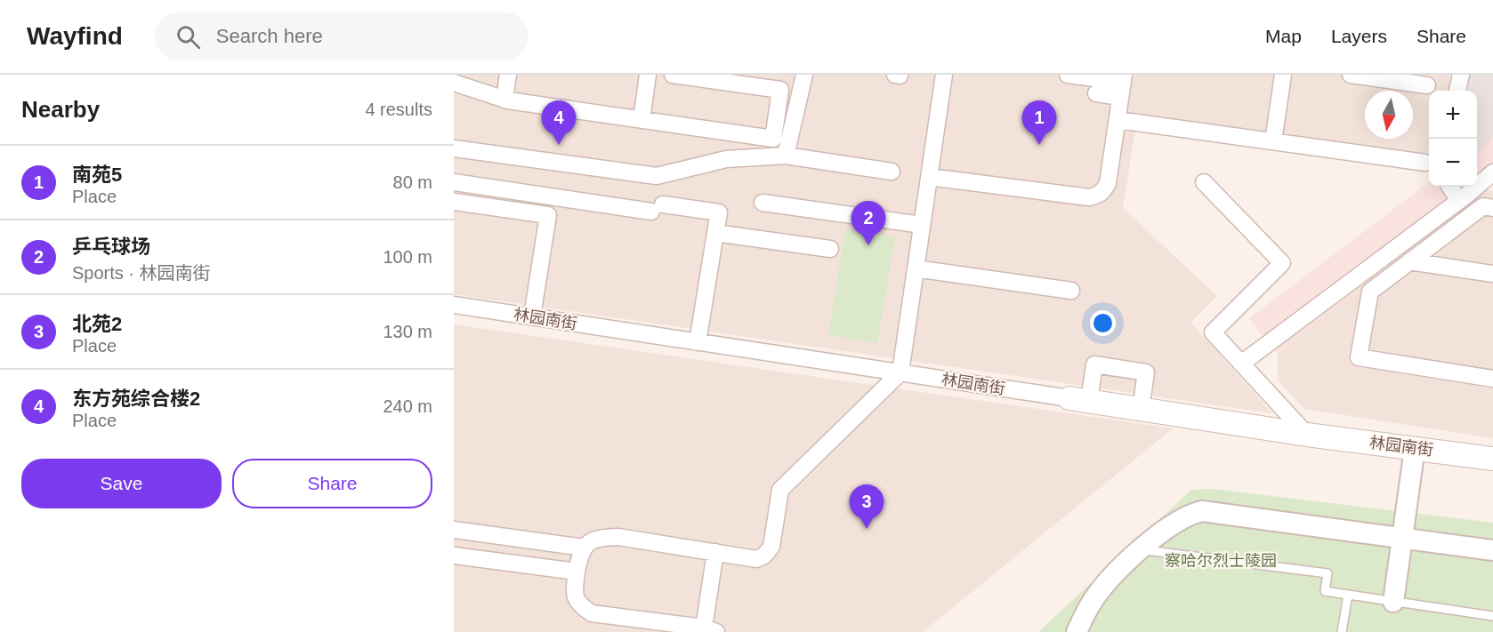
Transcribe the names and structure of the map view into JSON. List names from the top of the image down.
{
  "streets": {
    "main road": ["林园南街"]
  },
  "parks": ["察哈尔烈士陵园"],
  "north": "bottom",
  "page": {
    "header": "Wayfind",
    "search": "Search here",
    "nav": ["Map", "Layers", "Share"],
    "heading": ["Nearby", "4 results"],
    "map_buttons": ["+", "−"],
    "pins": [
      "1",
      "4",
      "2",
      "3"
    ],
    "list": [
      {
        "mark": "1",
        "name": "南苑5",
        "note": "Place",
        "value": "80 m"
      },
      {
        "mark": "2",
        "name": "乒乓球场",
        "note": "Sports · 林园南街",
        "value": "100 m"
      },
      {
        "mark": "3",
        "name": "北苑2",
        "note": "Place",
        "value": "130 m"
      },
      {
        "mark": "4",
        "name": "东方苑综合楼2",
        "note": "Place",
        "value": "240 m"
      }
    ],
    "buttons": ["Save", "Share"]
  }
}
